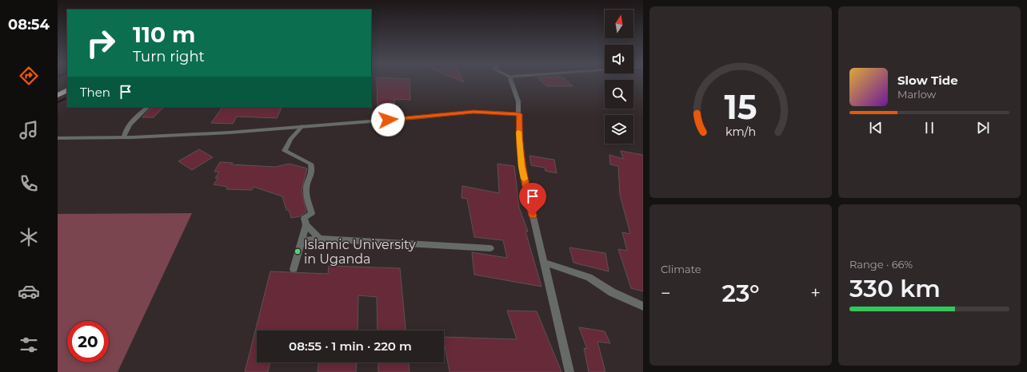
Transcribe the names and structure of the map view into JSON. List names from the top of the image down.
{
  "places": ["Islamic University in Uganda"],
  "north": "top",
  "page": {
    "tabs": "08:54",
    "turn": ["110 m", "Turn right"],
    "song": ["Slow Tide", "Marlow"],
    "then": "Then",
    "tile": [
      "Climate",
      ["Range · 66%", "330 km"]
    ],
    "heat": ["−", "23°", "+"],
    "limit": "20",
    "trip": "08:55 · 1 min · 220 m",
    "gauge": ["15", "km/h"]
  }
}
